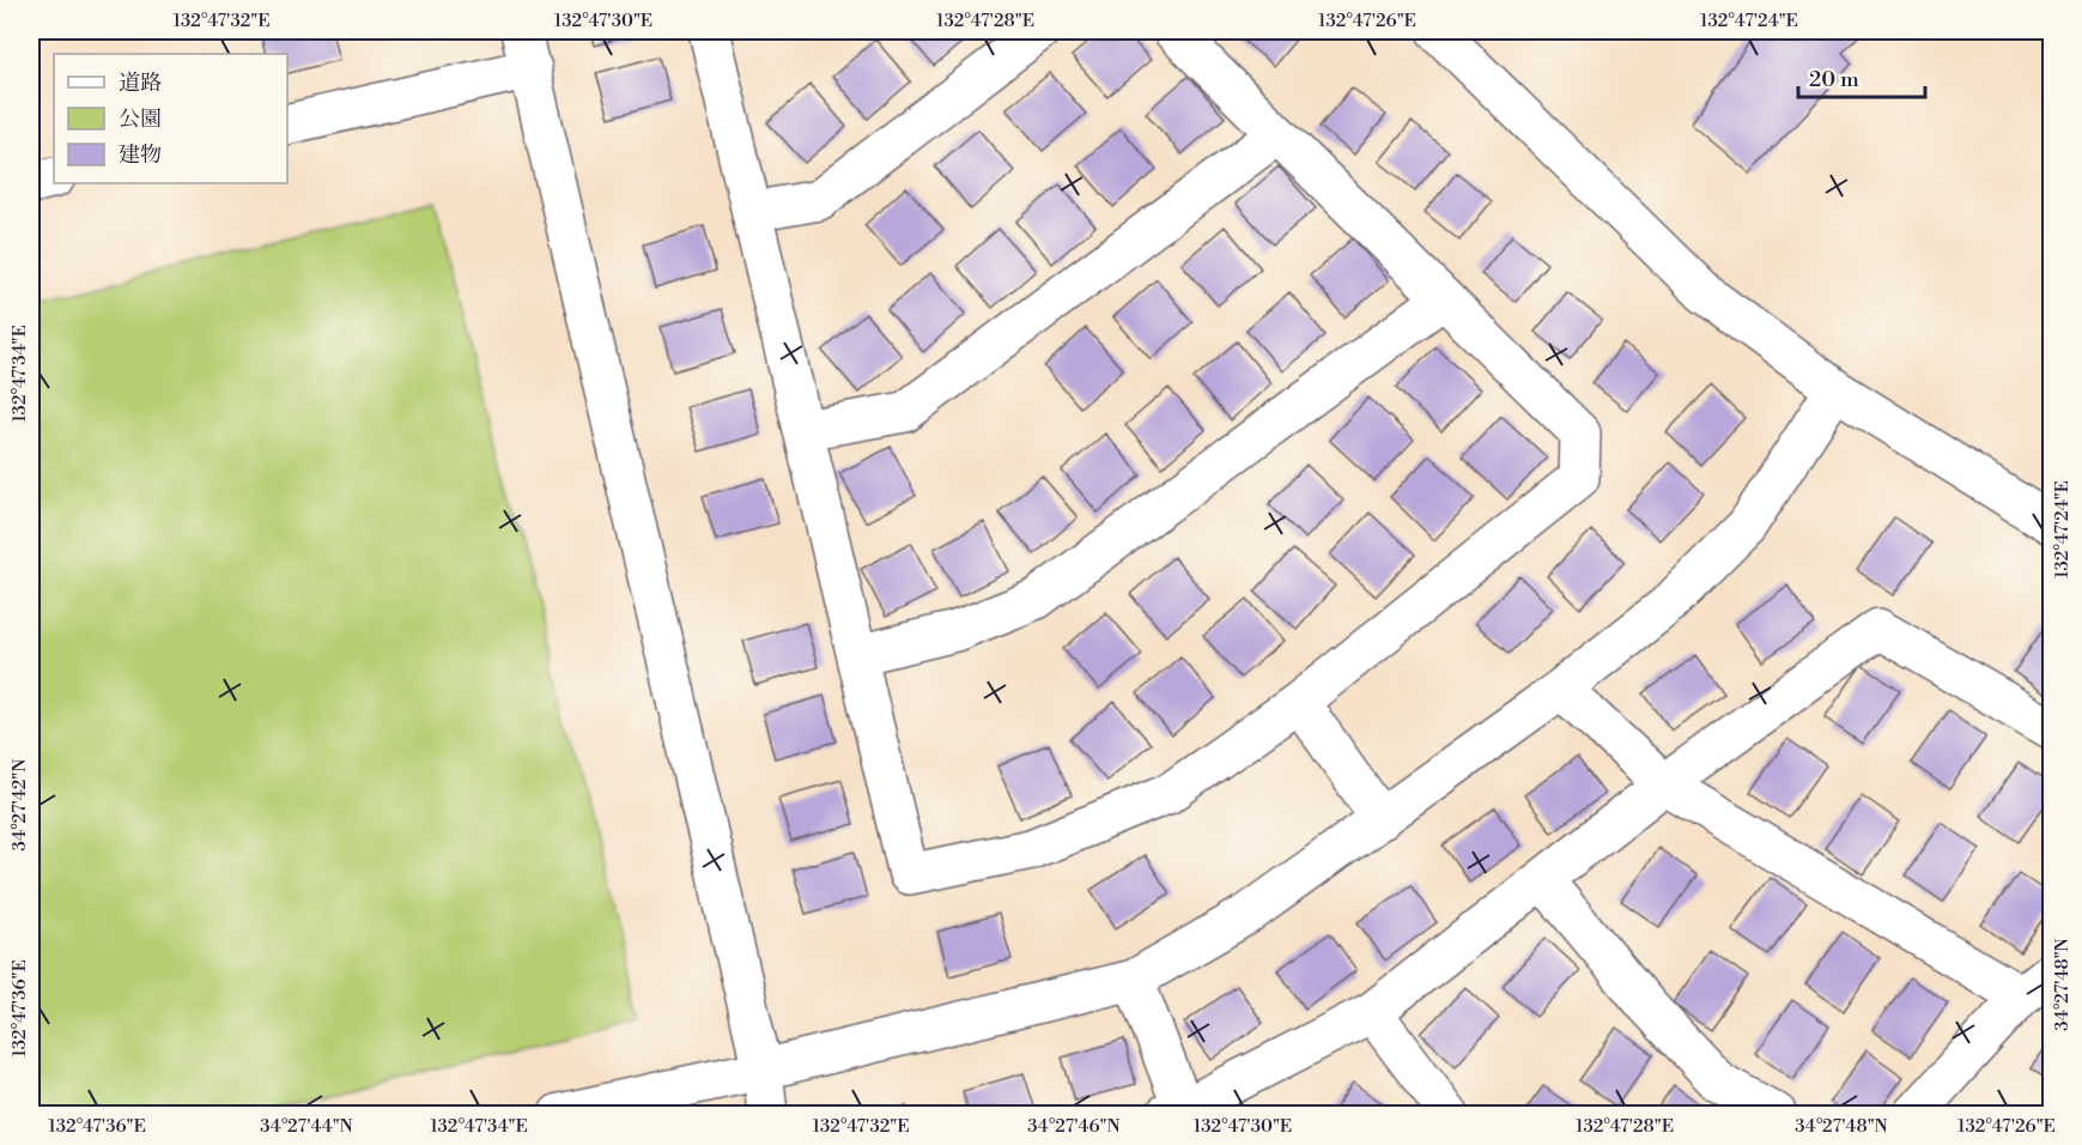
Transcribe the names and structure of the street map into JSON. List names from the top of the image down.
{
  "legend": ["道路", "公園", "建物"],
  "scale_bar": "20 m",
  "coordinates": [
    "132°47'32\"E",
    "132°47'30\"E",
    "132°47'28\"E",
    "132°47'26\"E",
    "132°47'24\"E",
    "132°47'34\"E",
    "34°27'42\"N",
    "34°27'48\"N",
    "132°47'36\"E",
    "34°27'44\"N",
    "34°27'46\"N"
  ]
}
